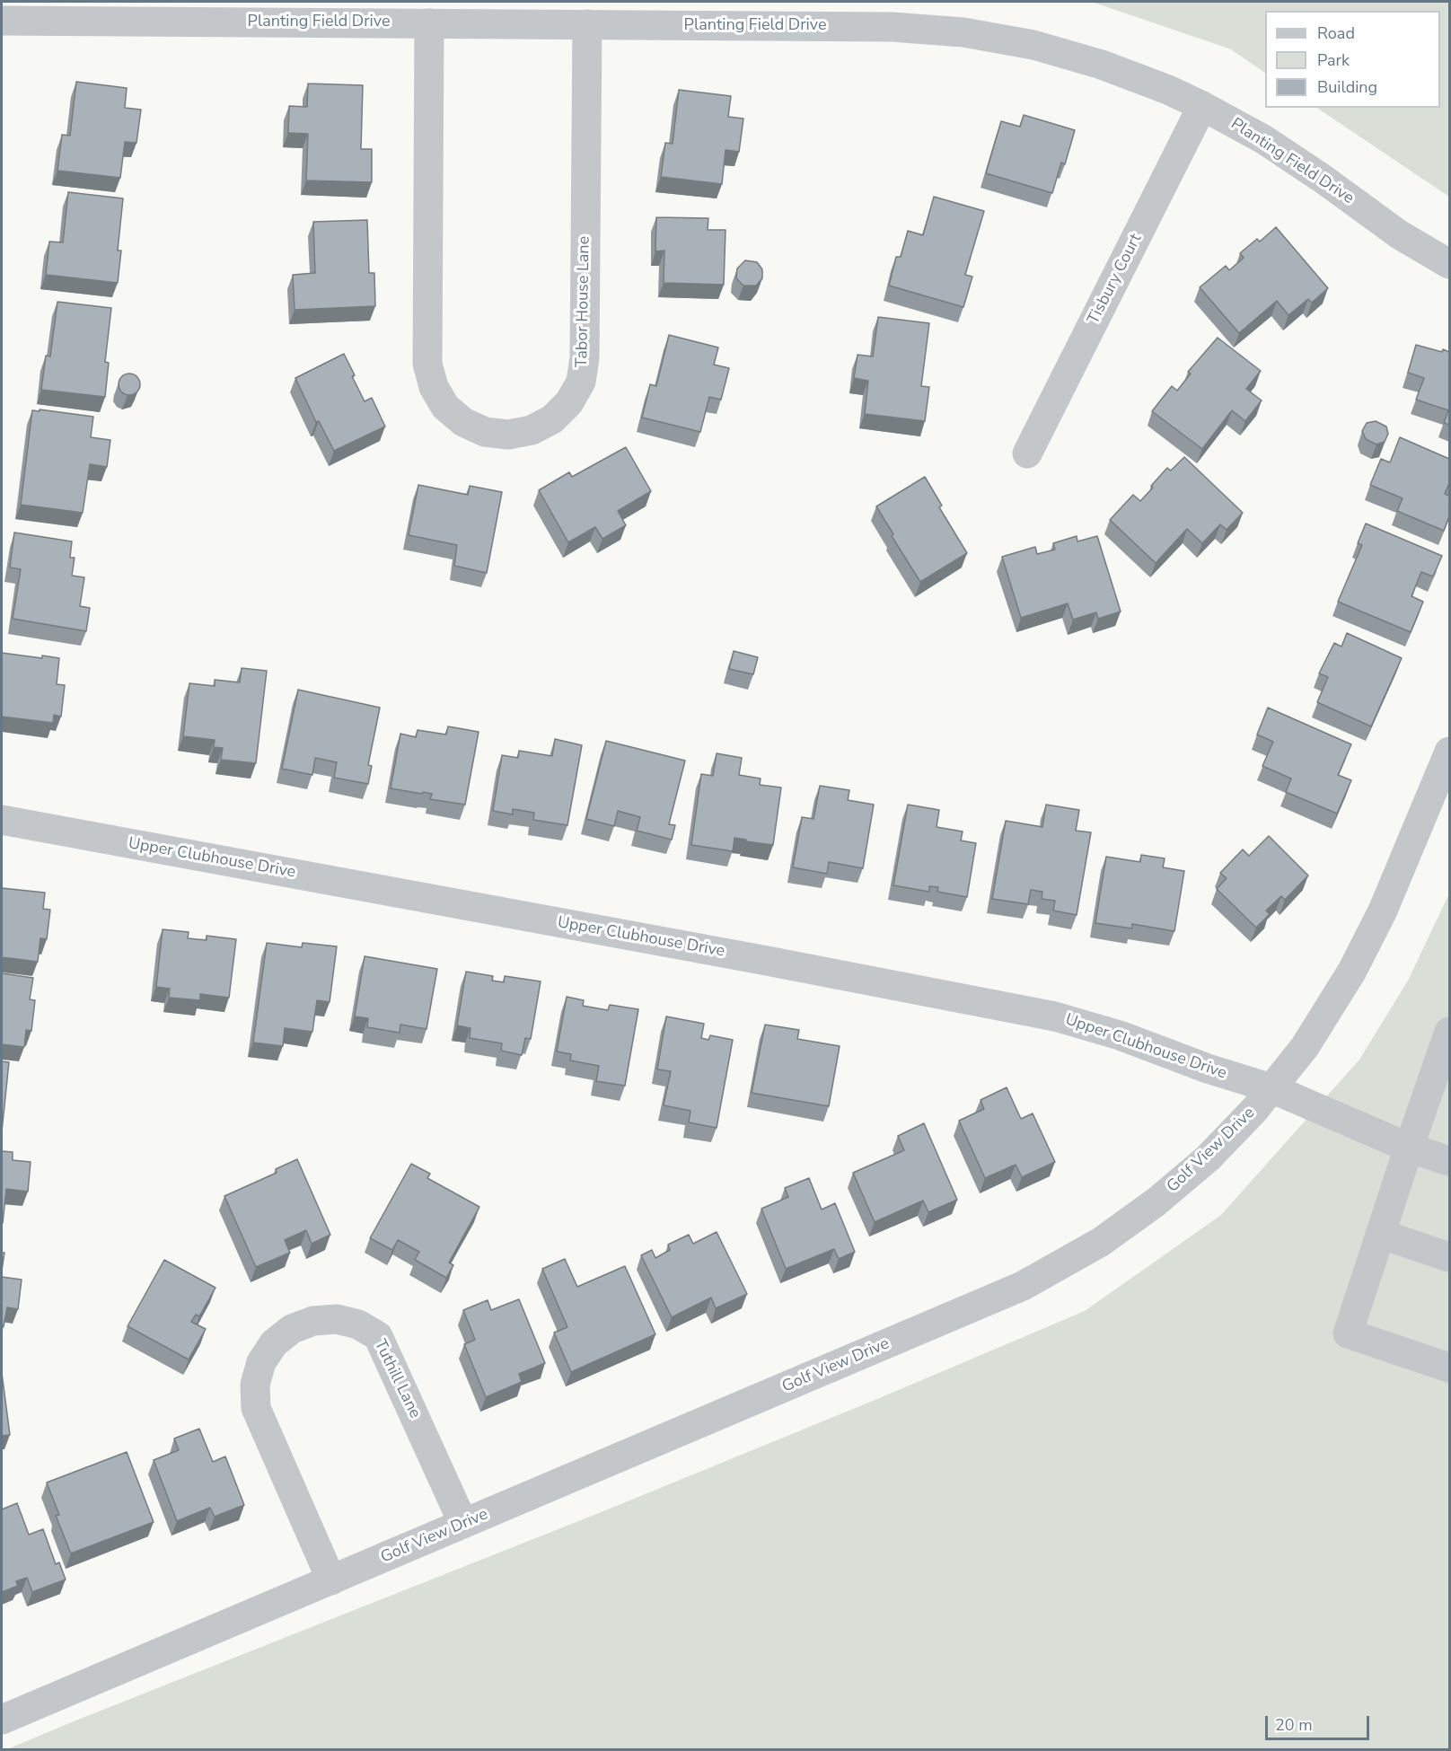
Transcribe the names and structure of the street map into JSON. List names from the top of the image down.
{
  "streets": {
    "street": [
      "Planting Field Drive",
      "Tisbury Court",
      "Tabor House Lane",
      "Upper Clubhouse Drive",
      "Golf View Drive",
      "Tuthill Lane"
    ]
  },
  "crossings": [
    ["Planting Field Drive", "Tisbury Court"],
    ["Planting Field Drive", "Tabor House Lane"],
    ["Upper Clubhouse Drive", "Golf View Drive"],
    ["Golf View Drive", "Tuthill Lane"]
  ],
  "legend": ["Road", "Park", "Building"],
  "scale_bar": "20 m"
}
